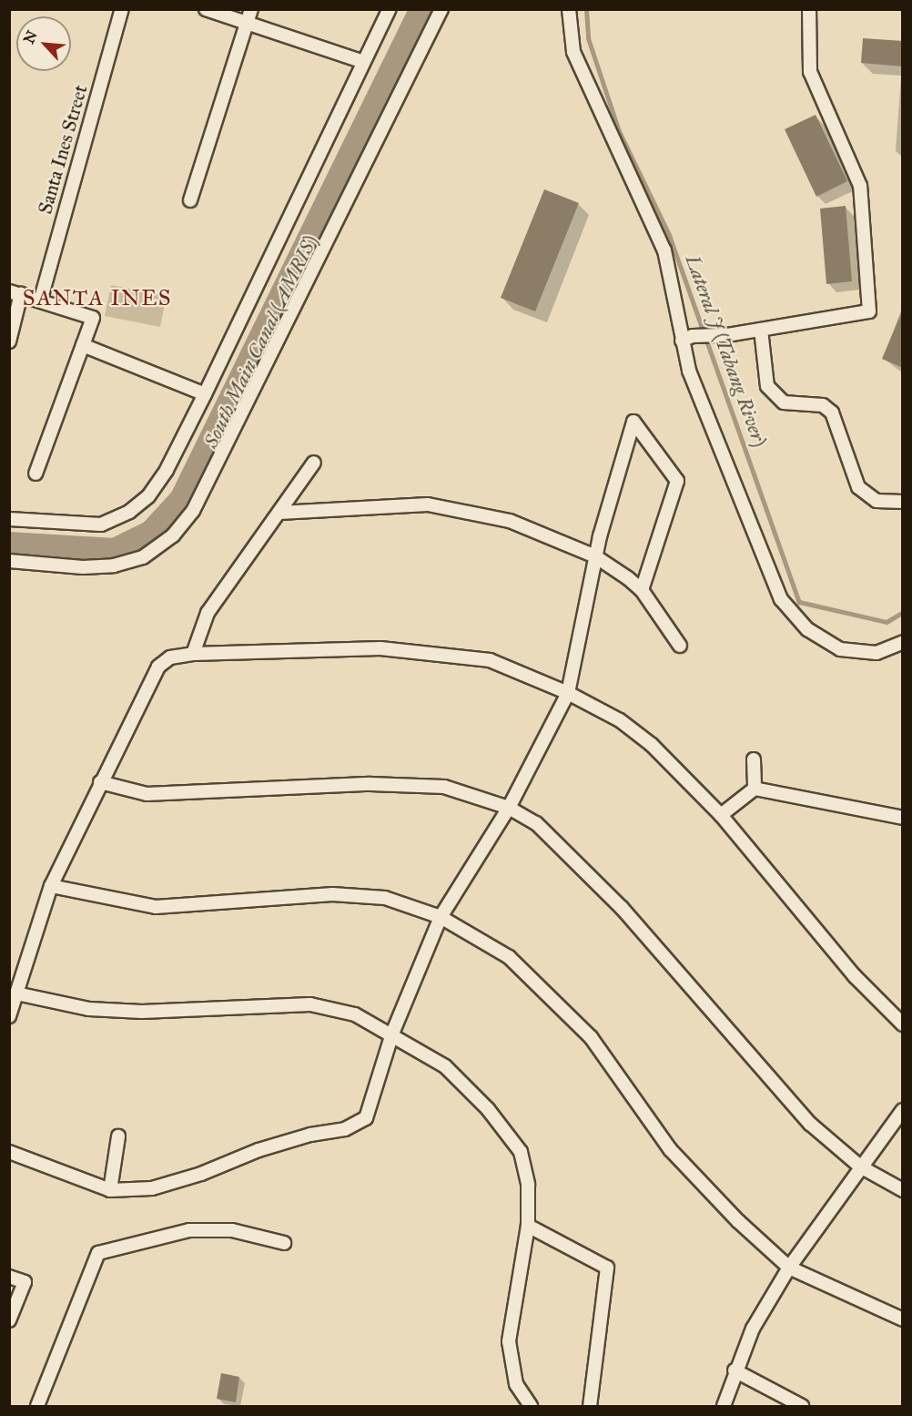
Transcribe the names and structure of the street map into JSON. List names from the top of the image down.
{
  "streets": {
    "street": ["Santa Ines Street"]
  },
  "districts": ["SANTA INES"],
  "water": ["South Main Canal (AMRIS)", "Lateral J (Tabang River)"],
  "north": "top left"
}
